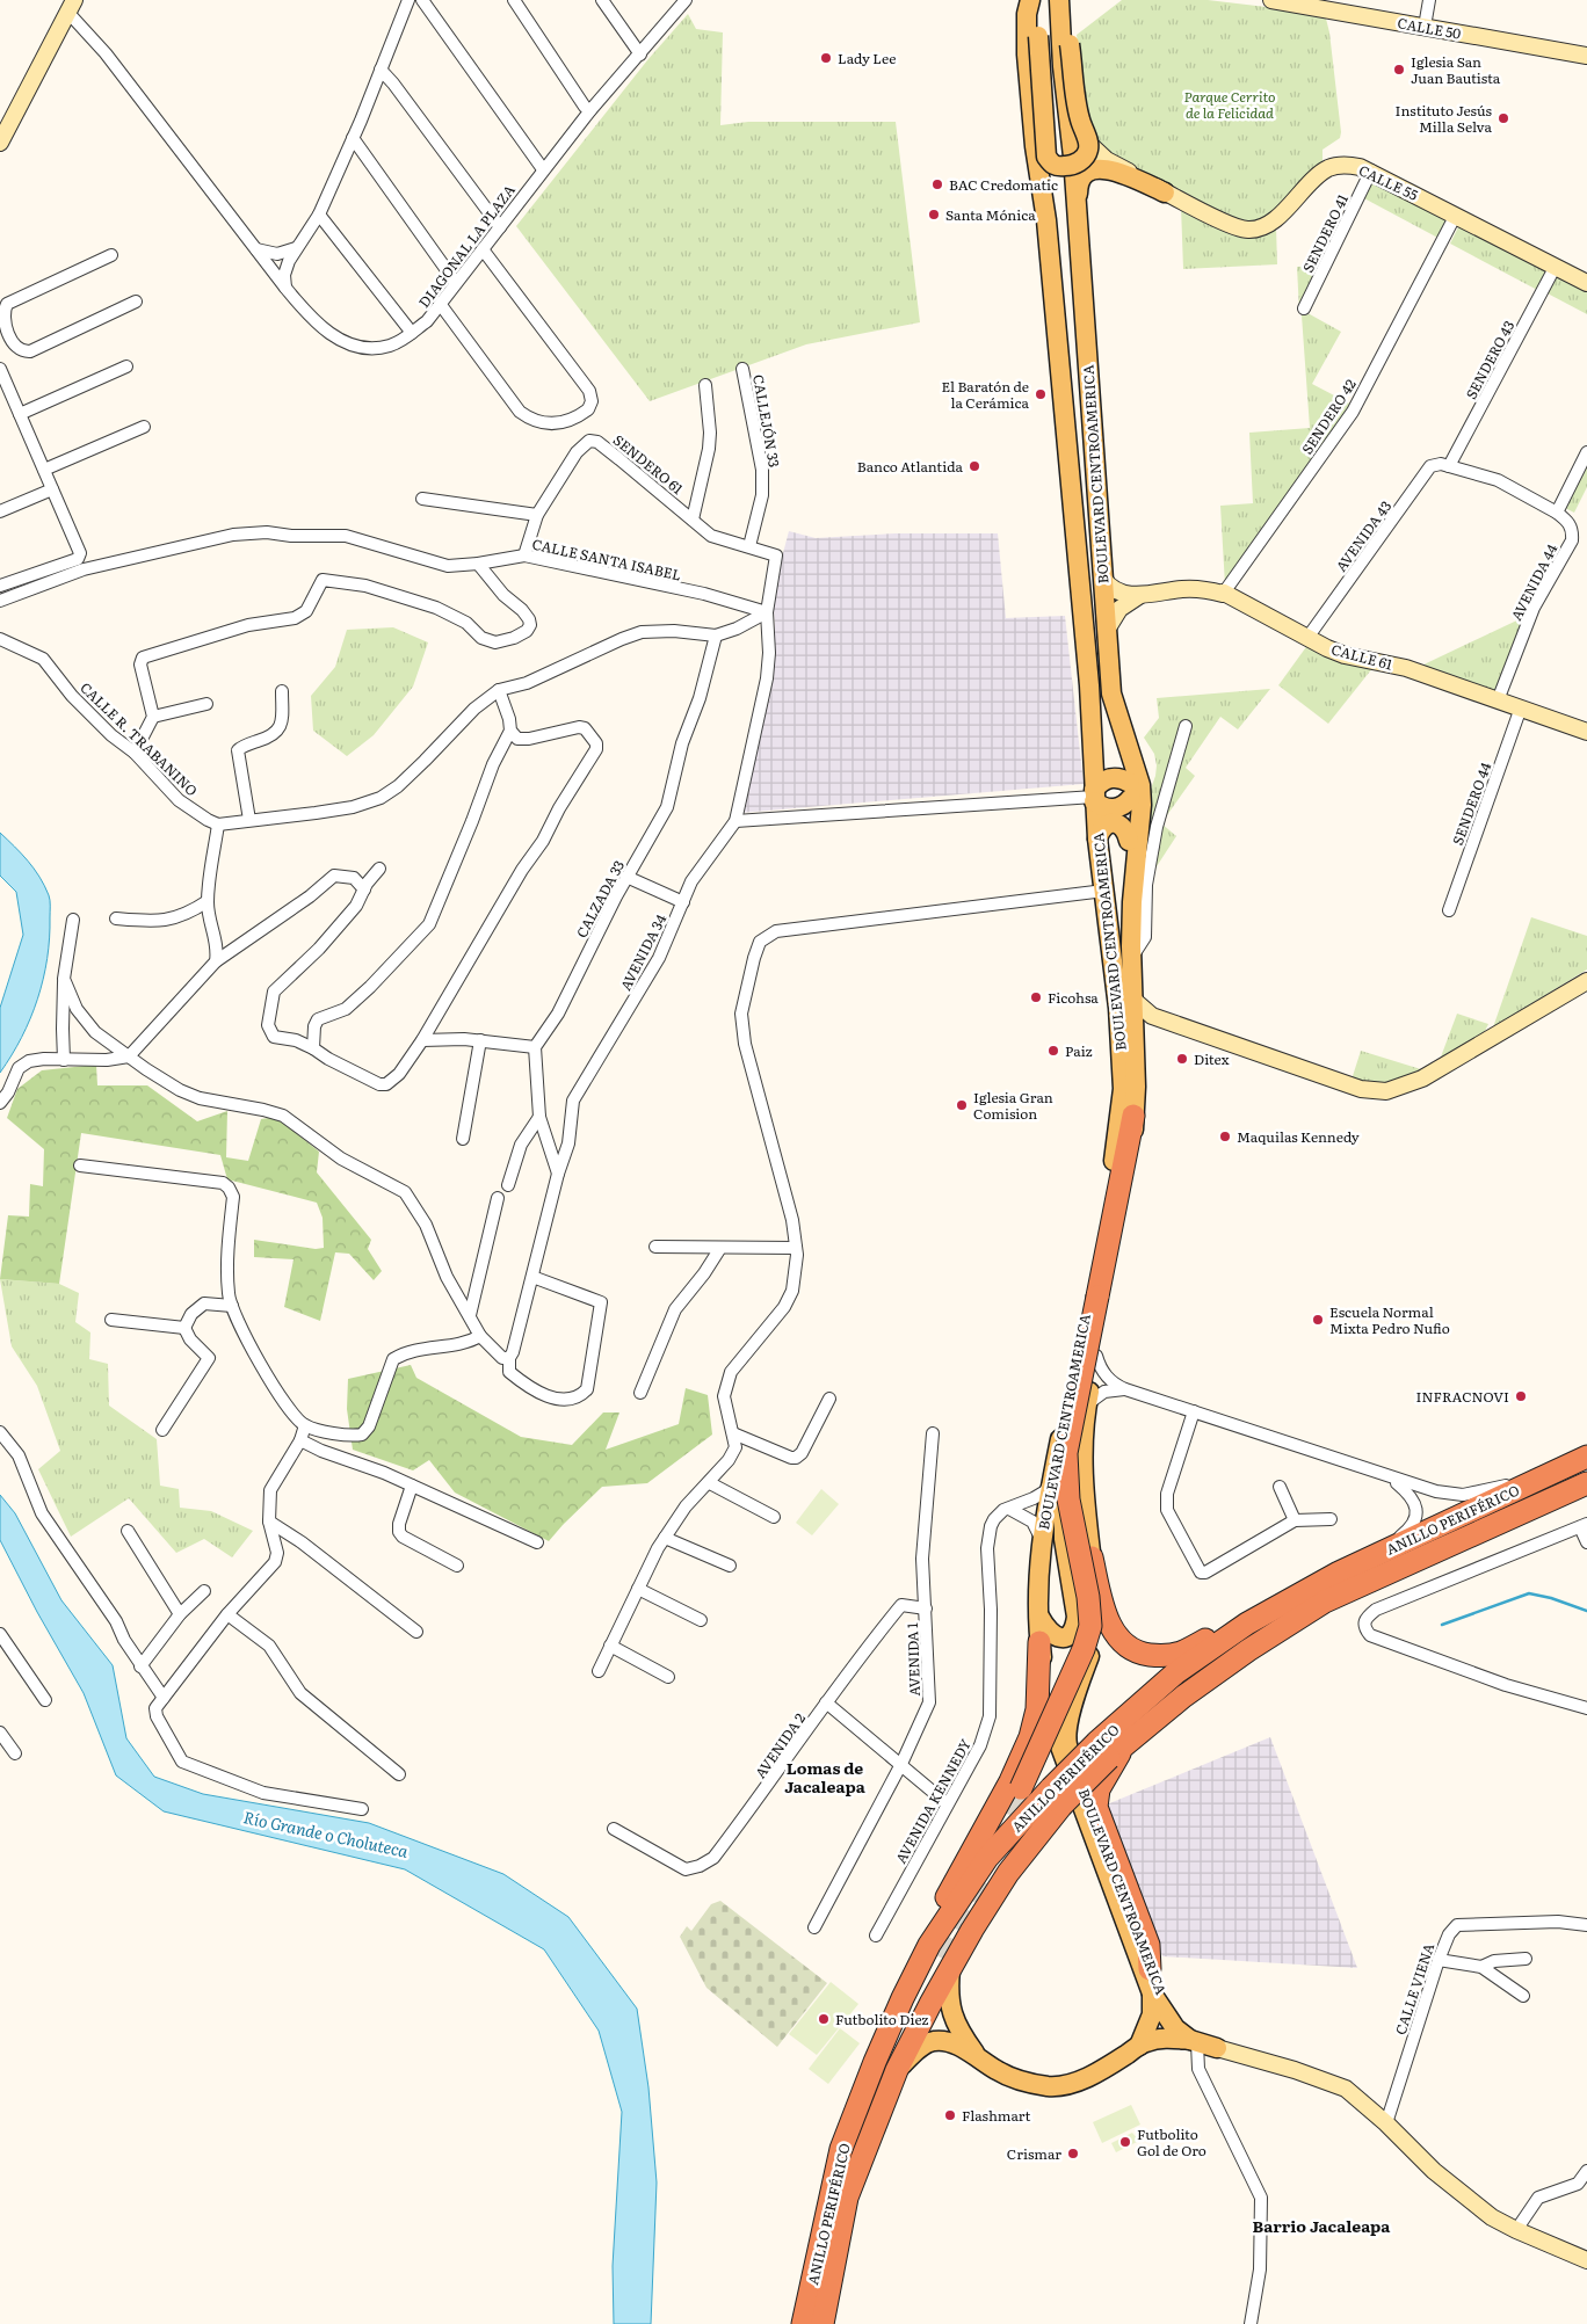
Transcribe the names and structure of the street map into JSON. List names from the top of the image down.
{
  "streets": {
    "highway": ["ANILLO PERIFÉRICO"],
    "main road": ["BOULEVARD CENTROAMERICA"],
    "street": [
      "CALLE 50",
      "CALLE 55",
      "SENDERO 41",
      "DIAGONAL LA PLAZA",
      "SENDERO 43",
      "SENDERO 42",
      "CALLEJÓN 33",
      "SENDERO 61",
      "AVENIDA 43",
      "CALLE SANTA ISABEL",
      "AVENIDA 44",
      "CALLE 61",
      "CALLE R. TRABANINO",
      "SENDERO 44",
      "CALZADA 33",
      "AVENIDA 34",
      "AVENIDA 1",
      "AVENIDA 2",
      "AVENIDA KENNEDY",
      "CALLE VIENA"
    ]
  },
  "crossings": [
    ["CALLE 55", "SENDERO 41"],
    ["CALLE 55", "SENDERO 43"],
    ["CALLE 55", "SENDERO 42"],
    ["SENDERO 43", "AVENIDA 43"],
    ["SENDERO 42", "CALLE 61"],
    ["CALLEJÓN 33", "SENDERO 61"],
    ["SENDERO 61", "CALLE SANTA ISABEL"],
    ["SENDERO 61", "AVENIDA 34"],
    ["BOULEVARD CENTROAMERICA", "CALLE 61"],
    ["BOULEVARD CENTROAMERICA", "AVENIDA KENNEDY"],
    ["AVENIDA 43", "CALLE 61"],
    ["CALLE SANTA ISABEL", "AVENIDA 34"],
    ["AVENIDA 44", "CALLE 61"],
    ["CALLE 61", "SENDERO 44"],
    ["AVENIDA 1", "AVENIDA 2"]
  ],
  "districts": ["Lomas de Jacaleapa", "Barrio Jacaleapa"],
  "water": ["Río Grande o Choluteca"],
  "parks": ["Parque Cerrito de la Felicidad"],
  "places": [
    "Lady Lee",
    "Iglesia San Juan Bautista",
    "Instituto Jesús Milla Selva",
    "BAC Credomatic",
    "Santa Mónica",
    "El Baratón de la Cerámica",
    "Banco Atlantida",
    "Ficohsa",
    "Paiz",
    "Ditex",
    "Iglesia Gran Comision",
    "Maquilas Kennedy",
    "Escuela Normal Mixta Pedro Nufio",
    "INFRACNOVI",
    "Futbolito Diez",
    "Flashmart",
    "Futbolito Gol de Oro",
    "Crismar"
  ]
}
